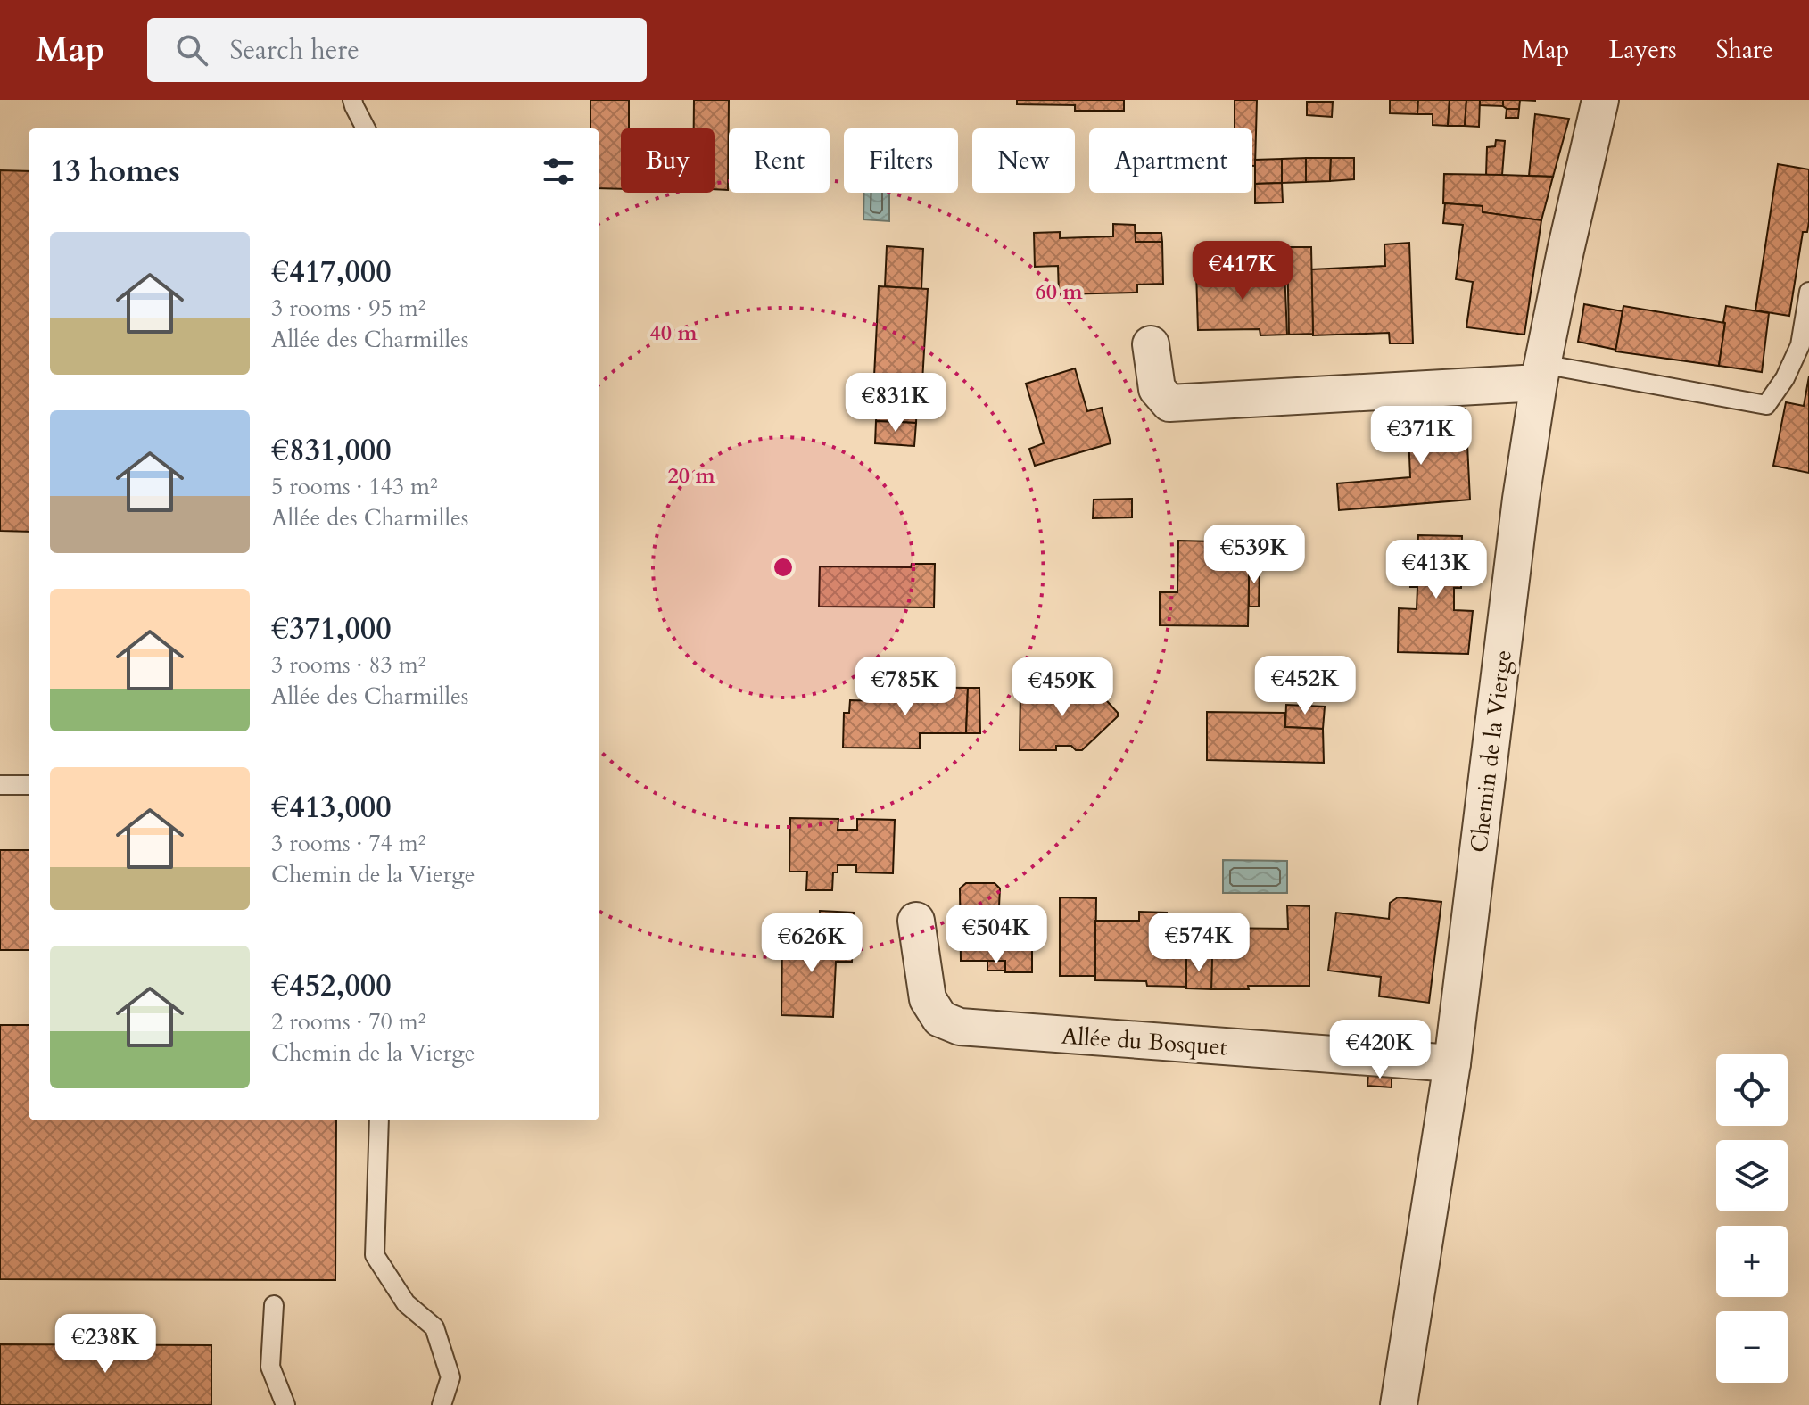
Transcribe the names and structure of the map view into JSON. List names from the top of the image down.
{
  "streets": {
    "street": ["Chemin de la Vierge", "Allée du Bosquet"]
  },
  "crossings": [
    ["Chemin de la Vierge", "Allée du Bosquet"]
  ],
  "page": {
    "header": "Map",
    "search": "Search here",
    "nav": ["Map", "Layers", "Share"],
    "chip": [
      "Buy",
      "Rent",
      "Filters",
      "New",
      "Apartment"
    ],
    "heading": "13 homes",
    "list": [
      {
        "name": "€417,000",
        "note": "3 rooms · 95 m² · Allée des Charmilles"
      },
      {
        "name": "€831,000",
        "note": "5 rooms · 143 m² · Allée des Charmilles"
      },
      {
        "name": "€371,000",
        "note": "3 rooms · 83 m² · Allée des Charmilles"
      },
      {
        "name": "€413,000",
        "note": "3 rooms · 74 m² · Chemin de la Vierge"
      },
      {
        "name": "€452,000",
        "note": "2 rooms · 70 m² · Chemin de la Vierge"
      }
    ],
    "price": [
      "€417K",
      "€831K",
      "€371K",
      "€539K",
      "€413K",
      "€452K",
      "€785K",
      "€459K",
      "€504K",
      "€574K",
      "€626K",
      "€420K",
      "€238K"
    ],
    "map_buttons": ["+", "−"]
  },
  "rings": ["60 m", "40 m", "20 m"]
}
